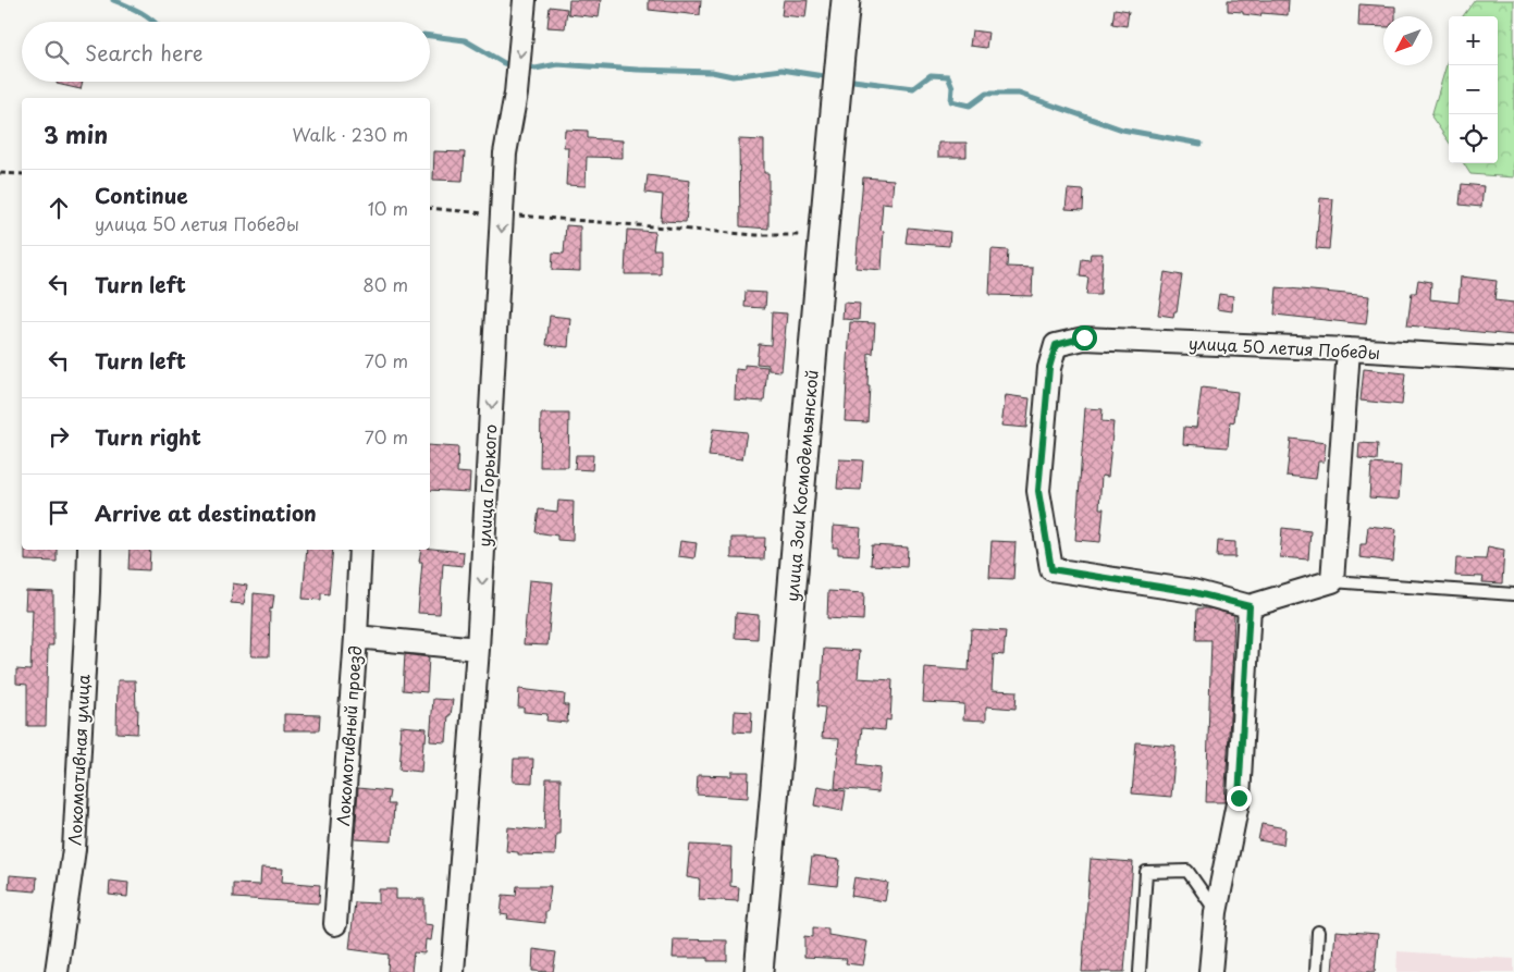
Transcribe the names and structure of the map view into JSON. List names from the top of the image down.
{
  "streets": {
    "street": [
      "улица 50 летия Победы",
      "улица Горького",
      "улица Зои Космодемьянской",
      "Локомотивный проезд",
      "Локомотивная улица"
    ]
  },
  "one_way": ["улица Горького"],
  "north": "bottom left",
  "page": {
    "map_buttons": ["+", "−"],
    "search": "Search here",
    "heading": ["3 min", "Walk · 230 m"],
    "list": [
      ["Continue", "улица 50 летия Победы", "10 m"],
      ["Turn left", "80 m"],
      ["Turn left", "70 m"],
      ["Turn right", "70 m"],
      "Arrive at destination"
    ]
  }
}
